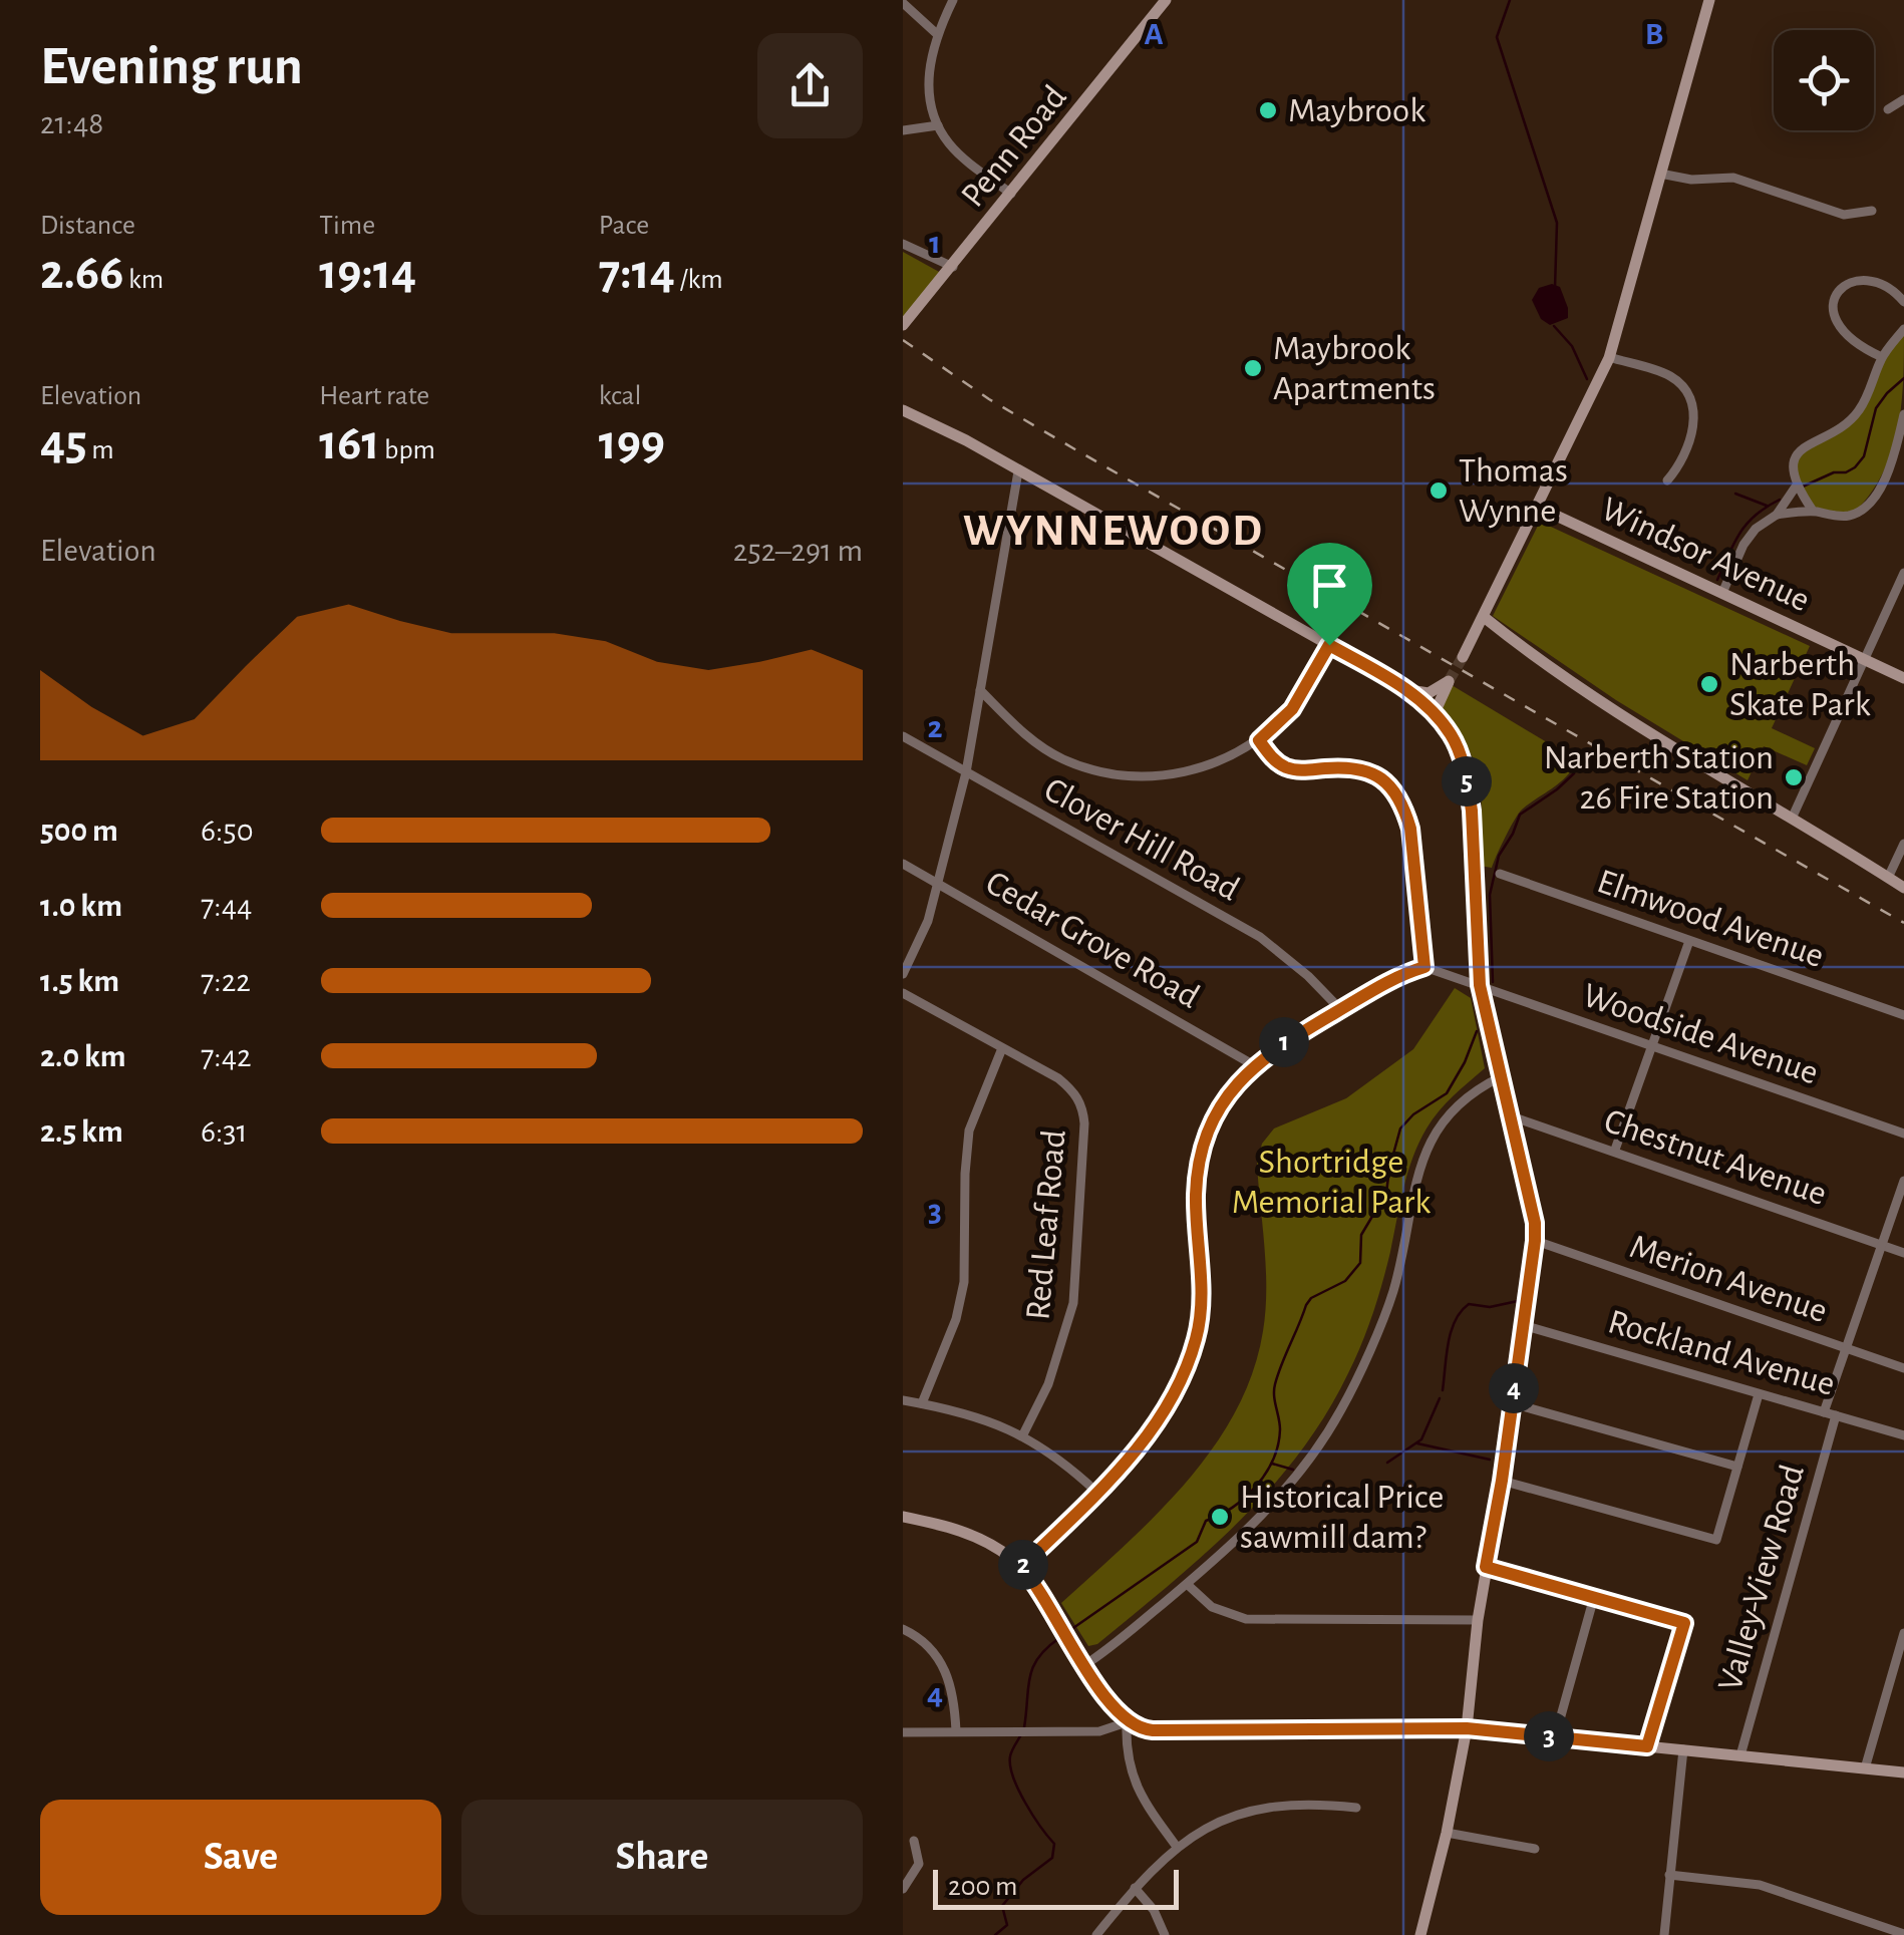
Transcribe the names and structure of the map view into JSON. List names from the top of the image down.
{
  "streets": {
    "street": [
      "Penn Road",
      "Windsor Avenue",
      "Clover Hill Road",
      "Elmwood Avenue",
      "Cedar Grove Road",
      "Woodside Avenue",
      "Chestnut Avenue",
      "Red Leaf Road",
      "Merion Avenue",
      "Rockland Avenue",
      "Valley-View Road"
    ]
  },
  "crossings": [
    ["Rockland Avenue", "Valley-View Road"]
  ],
  "districts": ["WYNNEWOOD"],
  "parks": ["Shortridge Memorial Park"],
  "places": [
    "Maybrook",
    "Maybrook Apartments",
    "Thomas Wynne",
    "Narberth Skate Park",
    "Narberth Station 26 Fire Station",
    "Historical Price sawmill dam?"
  ],
  "scale_bar": "200 m",
  "page": {
    "heading": ["Evening run", "21:48"],
    "stats": [
      ["Distance", "2.66 km"],
      ["Time", "19:14"],
      ["Pace", "7:14 /km"],
      ["Elevation", "45 m"],
      ["Heart rate", "161 bpm"],
      ["kcal", "199"]
    ],
    "chart": ["Elevation", "252–291 m"],
    "pins": [
      "5",
      "1",
      "4",
      "2",
      "3"
    ],
    "list": [
      {
        "name": "500 m",
        "note": "6:50"
      },
      {
        "name": "1.0 km",
        "note": "7:44"
      },
      {
        "name": "1.5 km",
        "note": "7:22"
      },
      {
        "name": "2.0 km",
        "note": "7:42"
      },
      {
        "name": "2.5 km",
        "note": "6:31"
      }
    ],
    "buttons": ["Save", "Share"],
    "scale": "200 m"
  },
  "grid": {
    "columns": ["A", "B"],
    "rows": [
      "1",
      "2",
      "3",
      "4"
    ]
  }
}
